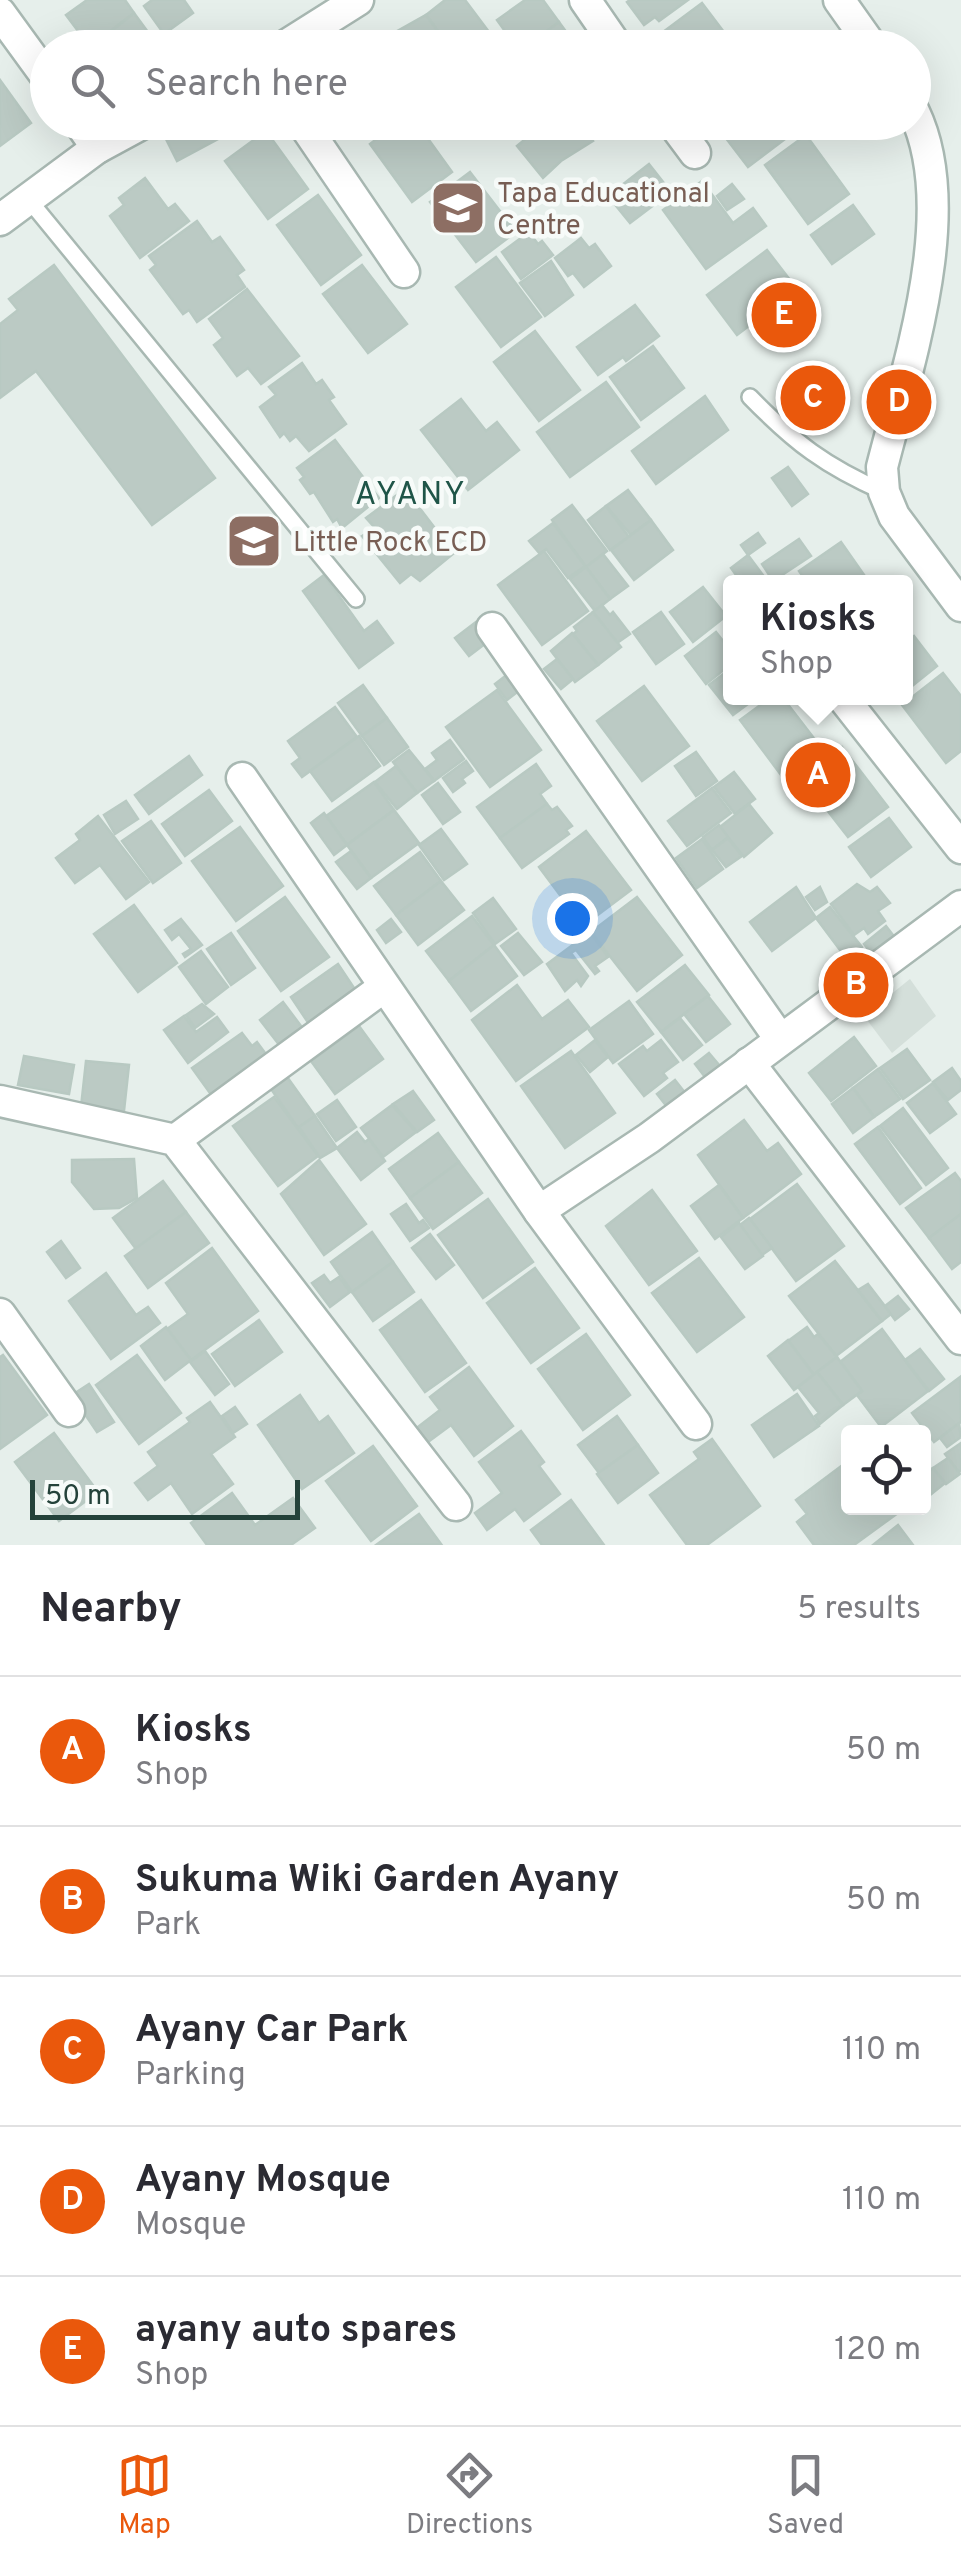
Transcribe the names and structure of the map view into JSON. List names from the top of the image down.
{
  "districts": ["AYANY"],
  "places": {
    "school or university": ["Tapa Educational Centre", "Little Rock ECD"]
  },
  "scale_bar": "50 m",
  "page": {
    "search": "Search here",
    "pins": [
      "E",
      "C",
      "D",
      "A",
      "B"
    ],
    "popup": ["Kiosks", "Shop"],
    "scale": "50 m",
    "heading": ["Nearby", "5 results"],
    "list": [
      {
        "mark": "A",
        "name": "Kiosks",
        "note": "Shop",
        "value": "50 m"
      },
      {
        "mark": "B",
        "name": "Sukuma Wiki Garden Ayany",
        "note": "Park",
        "value": "50 m"
      },
      {
        "mark": "C",
        "name": "Ayany Car Park",
        "note": "Parking",
        "value": "110 m"
      },
      {
        "mark": "D",
        "name": "Ayany Mosque",
        "note": "Mosque",
        "value": "110 m"
      },
      {
        "mark": "E",
        "name": "ayany auto spares",
        "note": "Shop",
        "value": "120 m"
      }
    ],
    "nav": ["Map", "Directions", "Saved"]
  }
}
